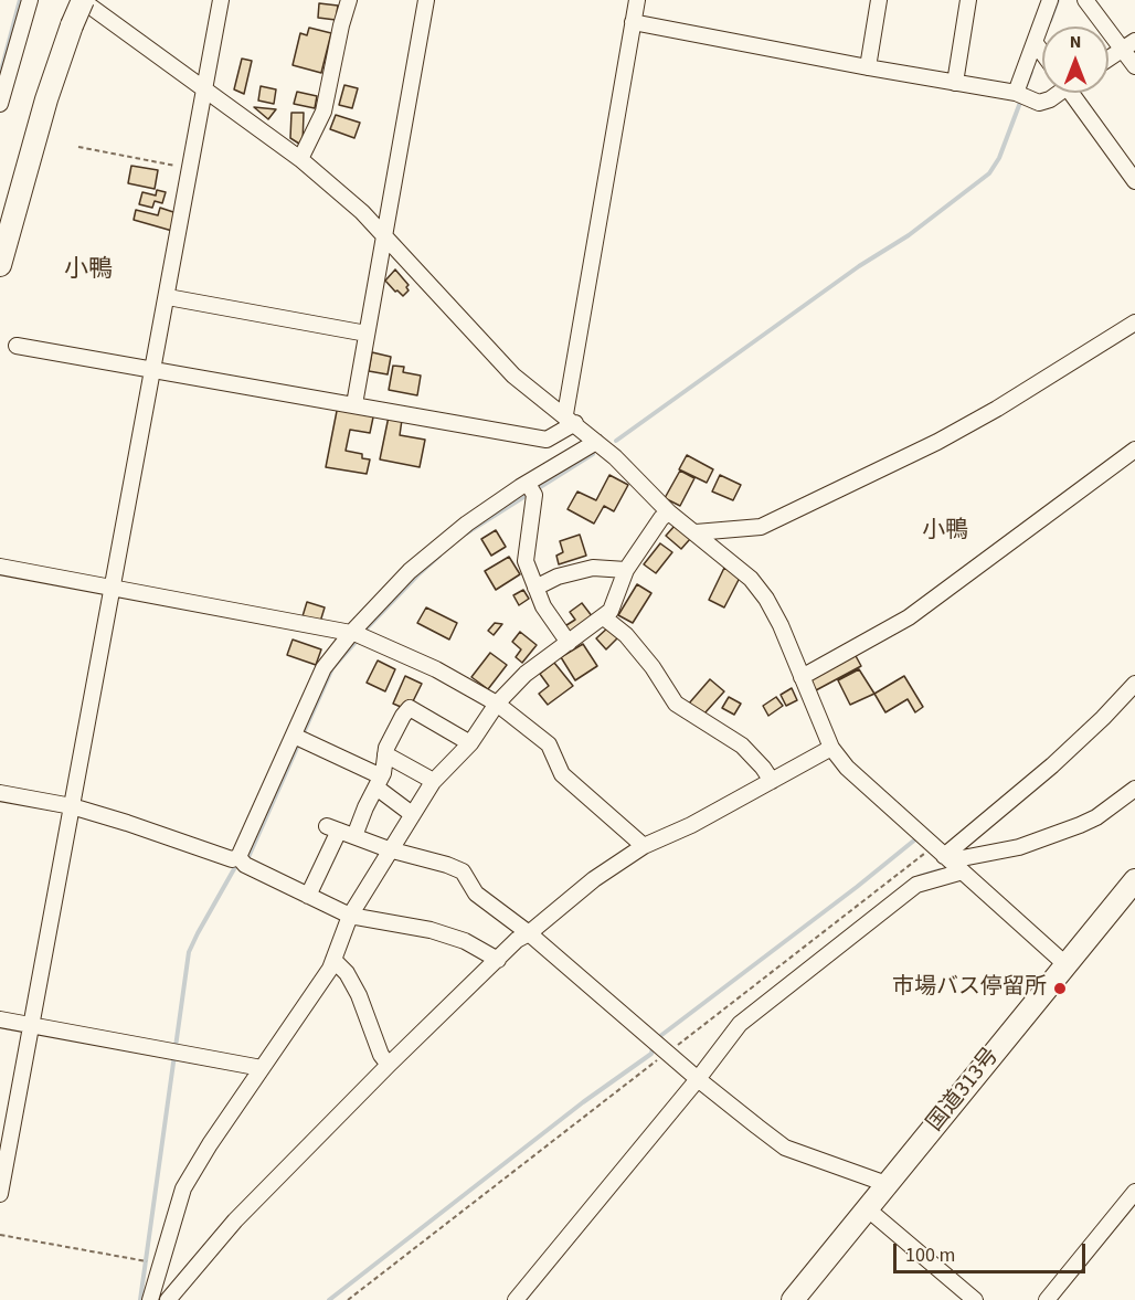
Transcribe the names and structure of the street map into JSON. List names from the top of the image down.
{
  "streets": {
    "highway": ["国道313号"]
  },
  "districts": ["小鴨", "小鴨"],
  "places": ["市場バス停留所"],
  "scale_bar": "100 m",
  "north": "top"
}
